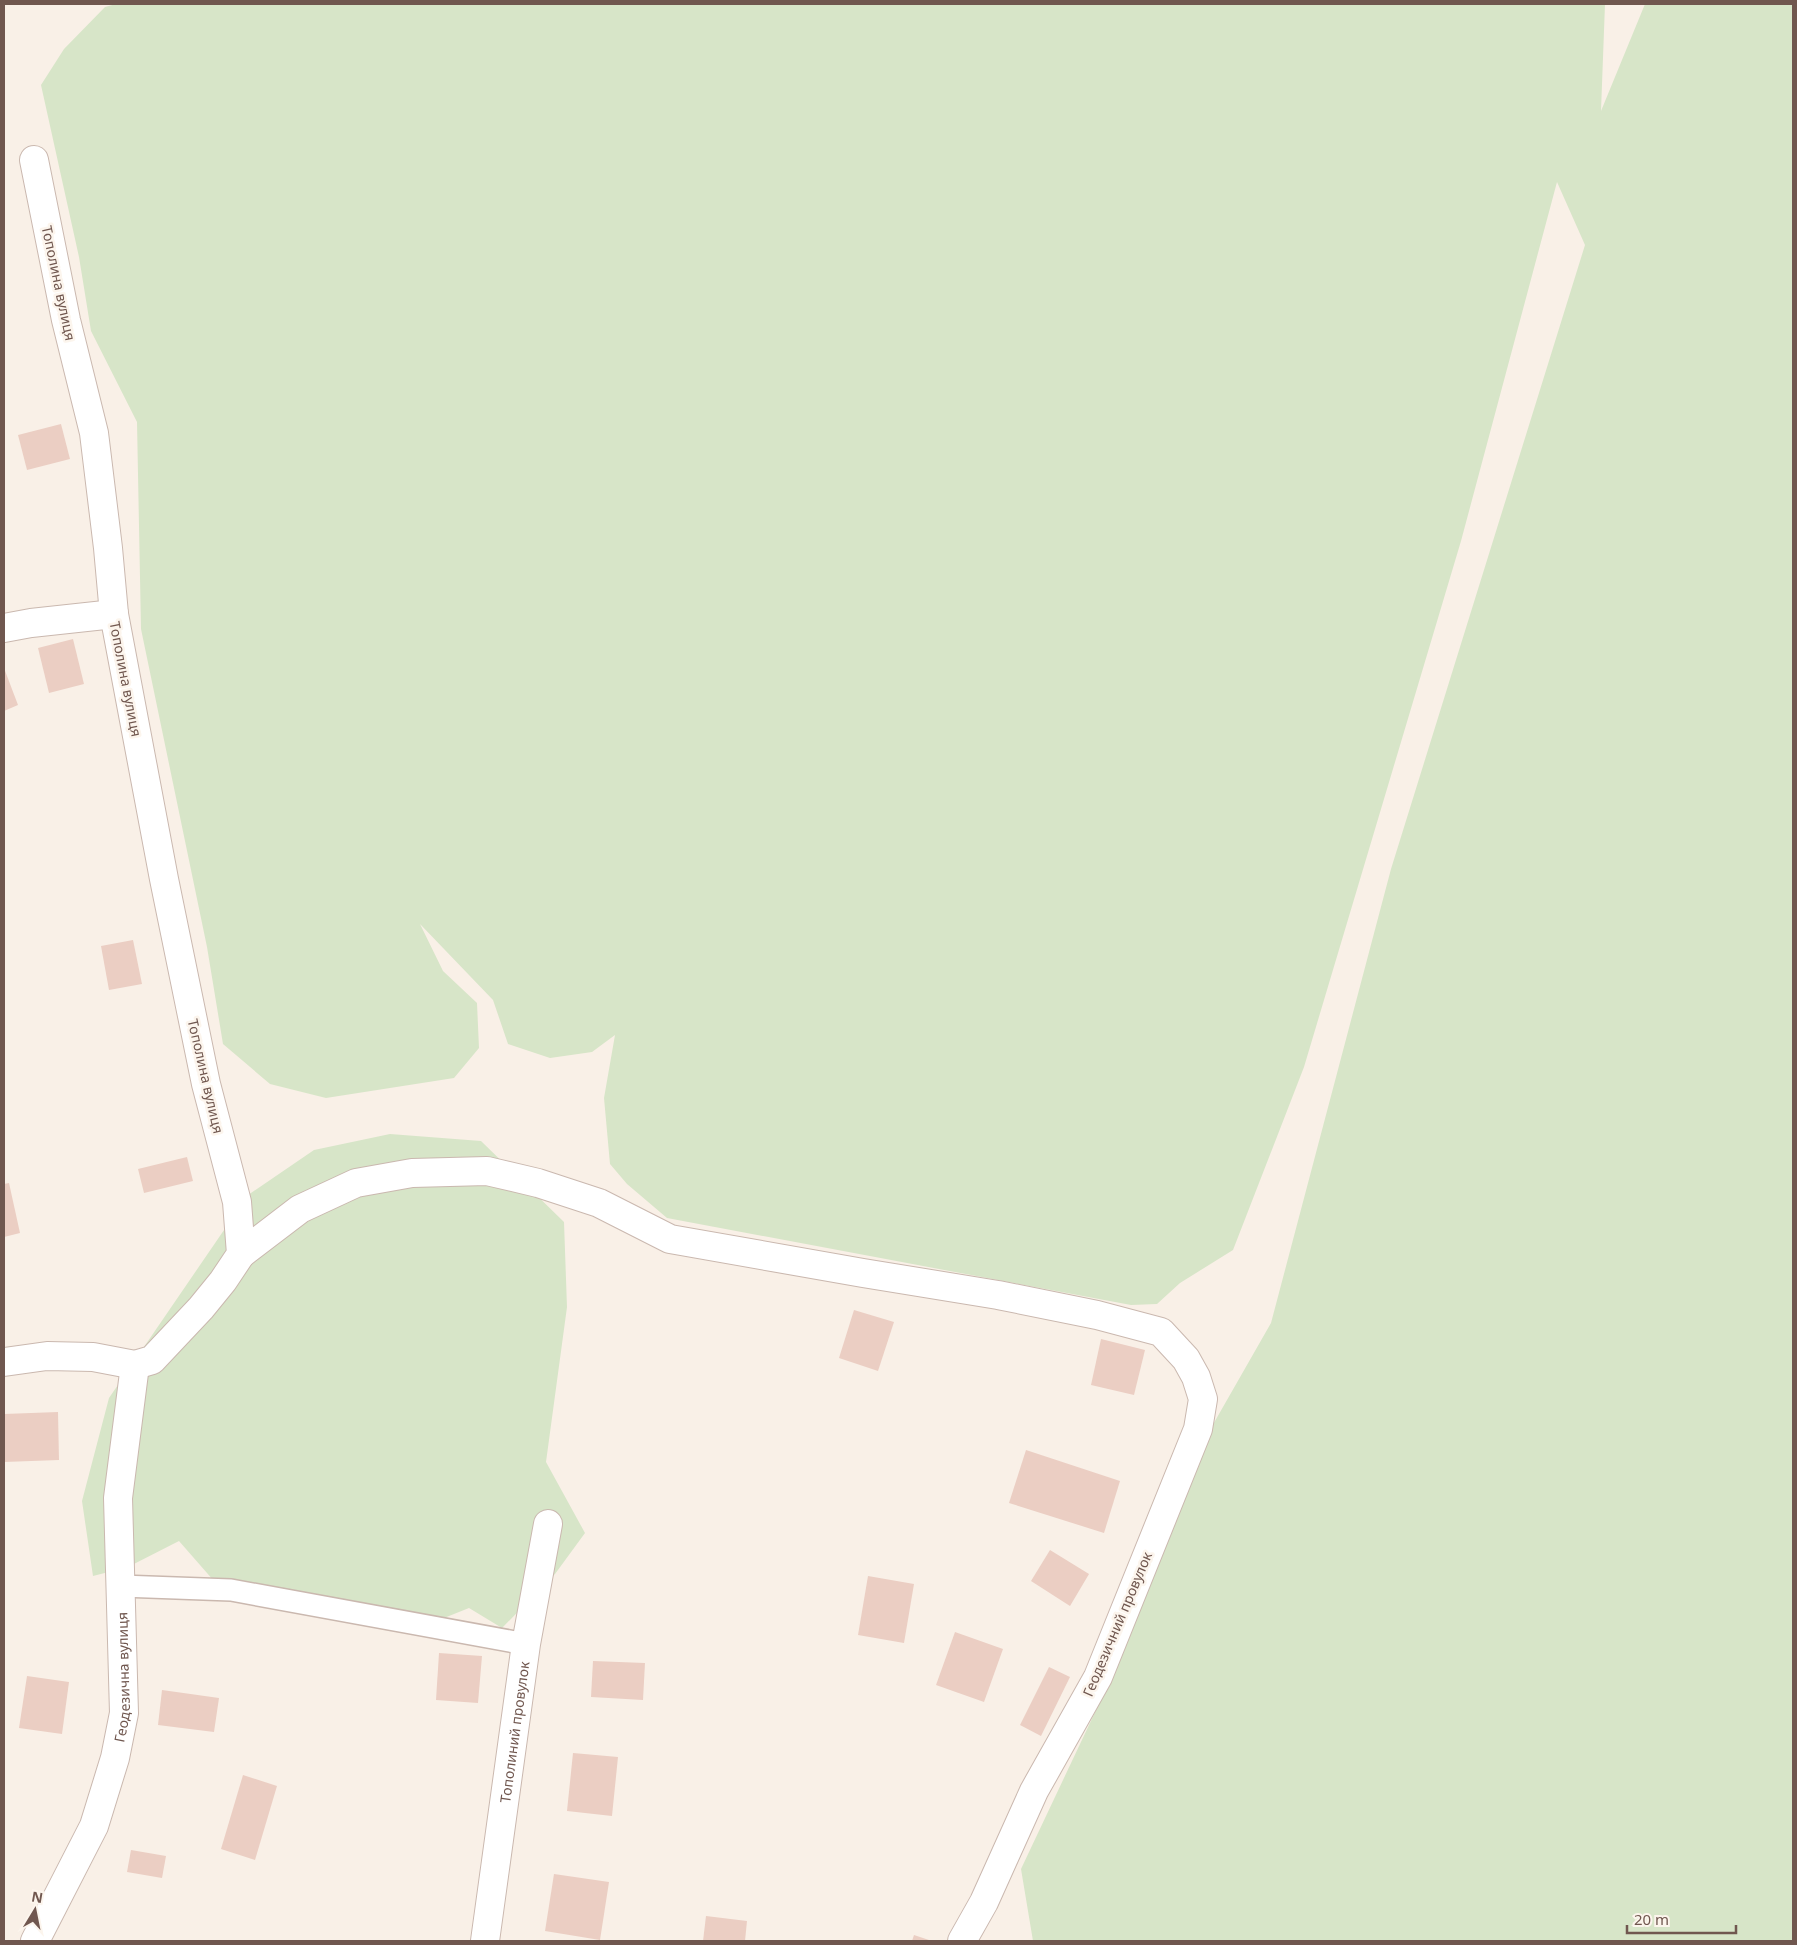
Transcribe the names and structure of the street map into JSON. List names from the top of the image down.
{
  "streets": {
    "street": [
      "Тополина вулиця",
      "Геодезичний провулок",
      "Геодезична вулиця",
      "Тополиний провулок"
    ]
  },
  "crossings": [
    ["Тополина вулиця", "Геодезичний провулок"]
  ],
  "scale_bar": "20 m",
  "north": "top"
}
